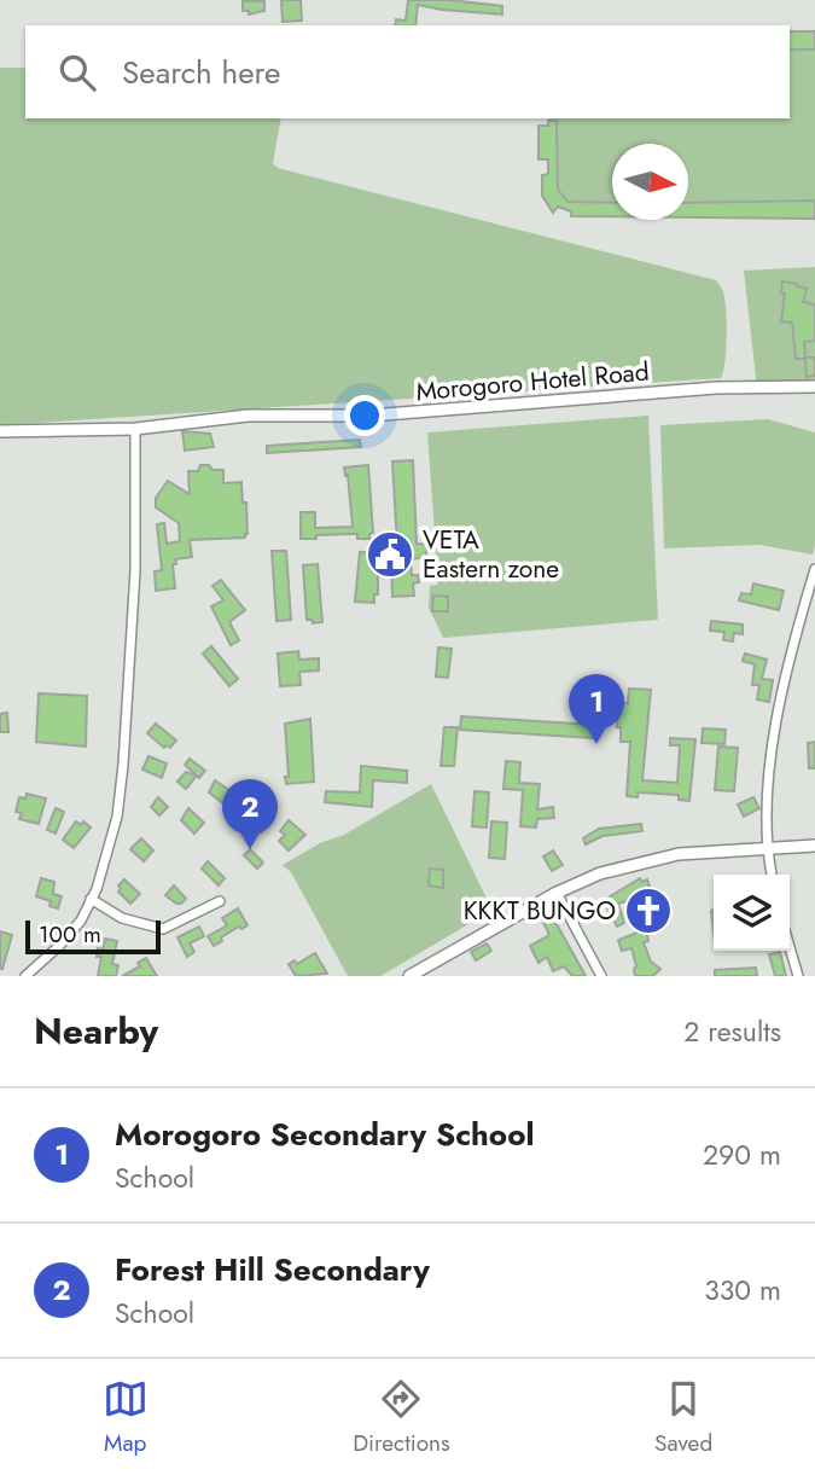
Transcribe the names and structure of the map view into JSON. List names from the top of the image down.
{
  "streets": {
    "street": ["Morogoro Hotel Road"]
  },
  "places": {
    "public building": ["VETA Eastern zone"],
    "church": ["KKKT BUNGO"]
  },
  "scale_bar": "100 m",
  "north": "right",
  "page": {
    "search": "Search here",
    "pins": ["1", "2"],
    "scale": "100 m",
    "heading": ["Nearby", "2 results"],
    "list": [
      {
        "mark": "1",
        "name": "Morogoro Secondary School",
        "note": "School",
        "value": "290 m"
      },
      {
        "mark": "2",
        "name": "Forest Hill Secondary",
        "note": "School",
        "value": "330 m"
      }
    ],
    "nav": ["Map", "Directions", "Saved"]
  }
}
